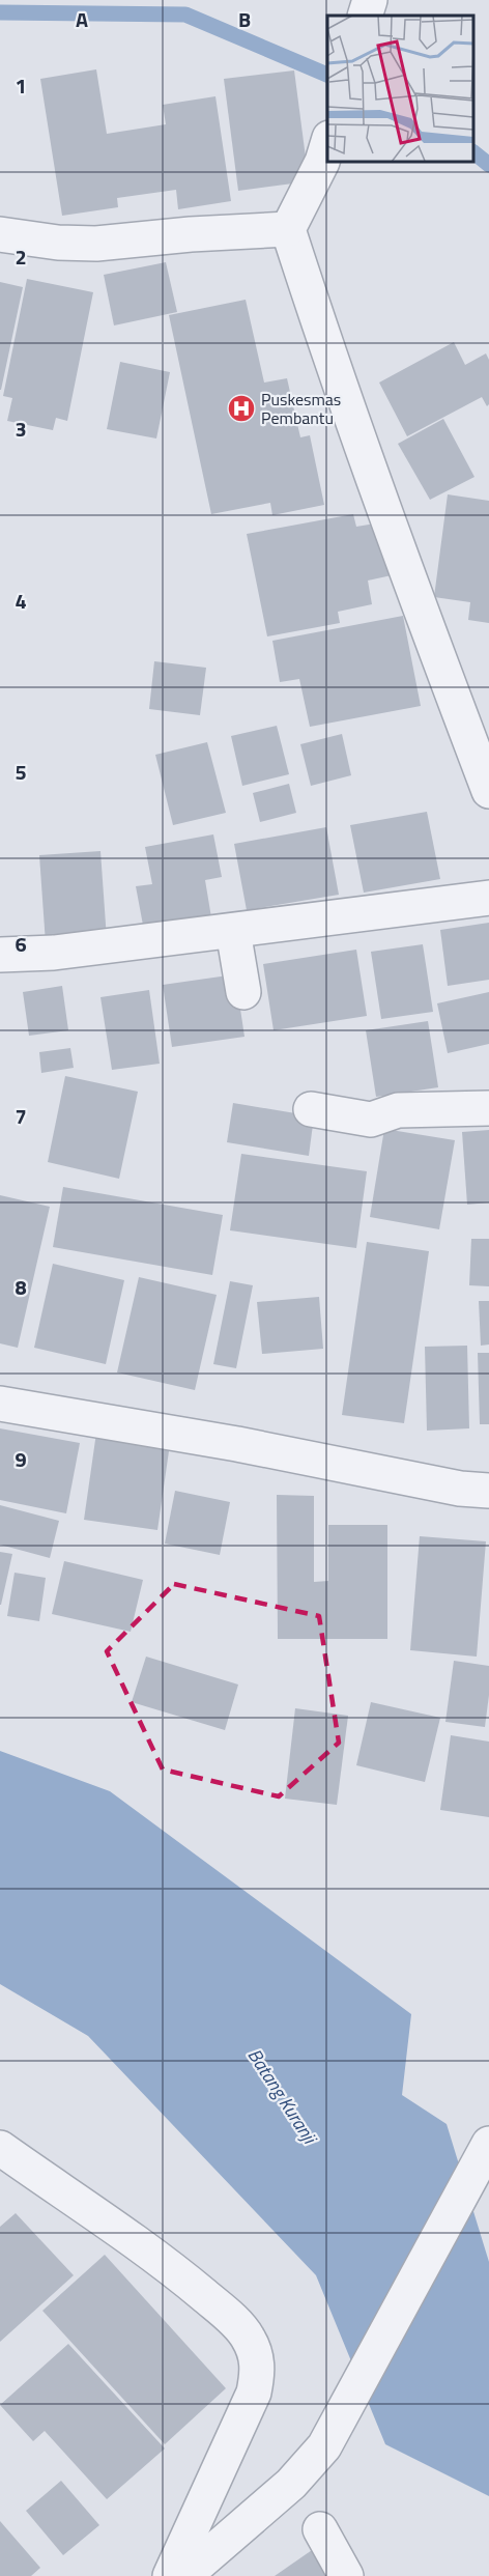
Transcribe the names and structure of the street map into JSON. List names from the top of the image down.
{
  "water": ["Batang Kuranji"],
  "places": {
    "hospital": ["Puskesmas Pembantu"]
  },
  "grid": {
    "columns": ["A", "B"],
    "rows": [
      "1",
      "2",
      "3",
      "4",
      "5",
      "6",
      "7",
      "8",
      "9"
    ]
  }
}
